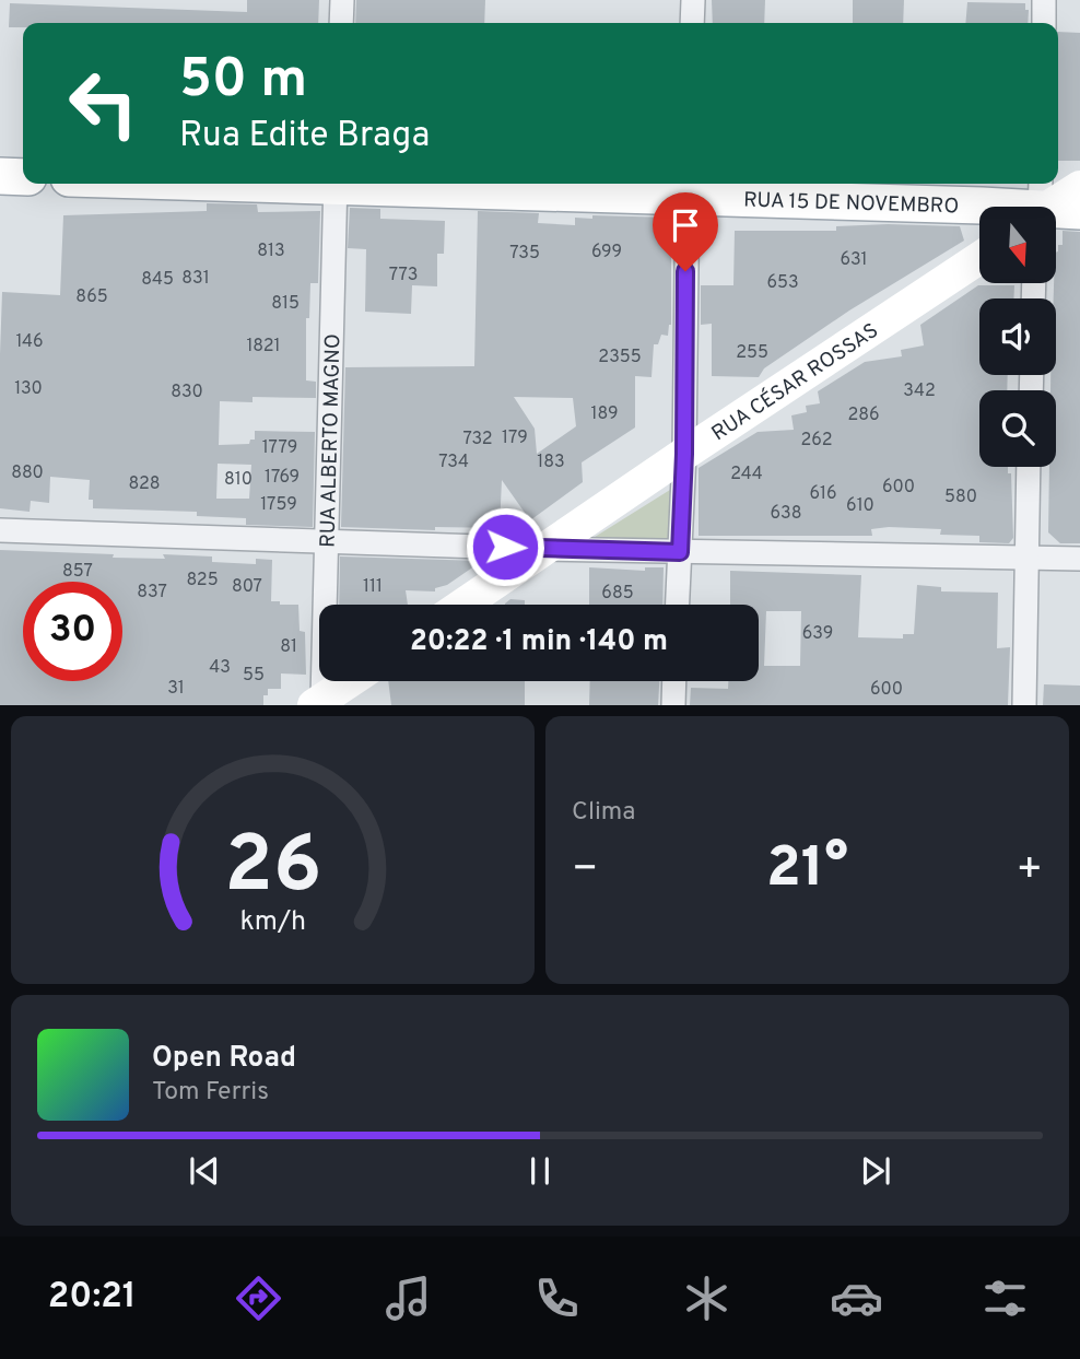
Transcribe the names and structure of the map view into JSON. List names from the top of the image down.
{
  "streets": {
    "main road": ["RUA 15 DE NOVEMBRO", "RUA CÉSAR ROSSAS"],
    "street": ["RUA ALBERTO MAGNO"]
  },
  "house_numbers": [
    "813",
    "699",
    "735",
    "631",
    "773",
    "831",
    "845",
    "653",
    "865",
    "815",
    "146",
    "1821",
    "255",
    "2355",
    "130",
    "342",
    "830",
    "189",
    "286",
    "179",
    "732",
    "262",
    "1779",
    "734",
    "183",
    "880",
    "244",
    "1769",
    "810",
    "828",
    "600",
    "616",
    "580",
    "1759",
    "610",
    "638",
    "857",
    "825",
    "807",
    "111",
    "837",
    "685",
    "639",
    "81",
    "43",
    "55",
    "31",
    "600"
  ],
  "north": "bottom",
  "page": {
    "turn": ["50 m", "Rua Edite Braga"],
    "limit": "30",
    "trip": "20:22 · 1 min · 140 m",
    "tile": "Clima",
    "heat": ["−", "21°", "+"],
    "song": ["Open Road", "Tom Ferris"],
    "tabs": "20:21",
    "gauge": ["26", "km/h"]
  }
}
